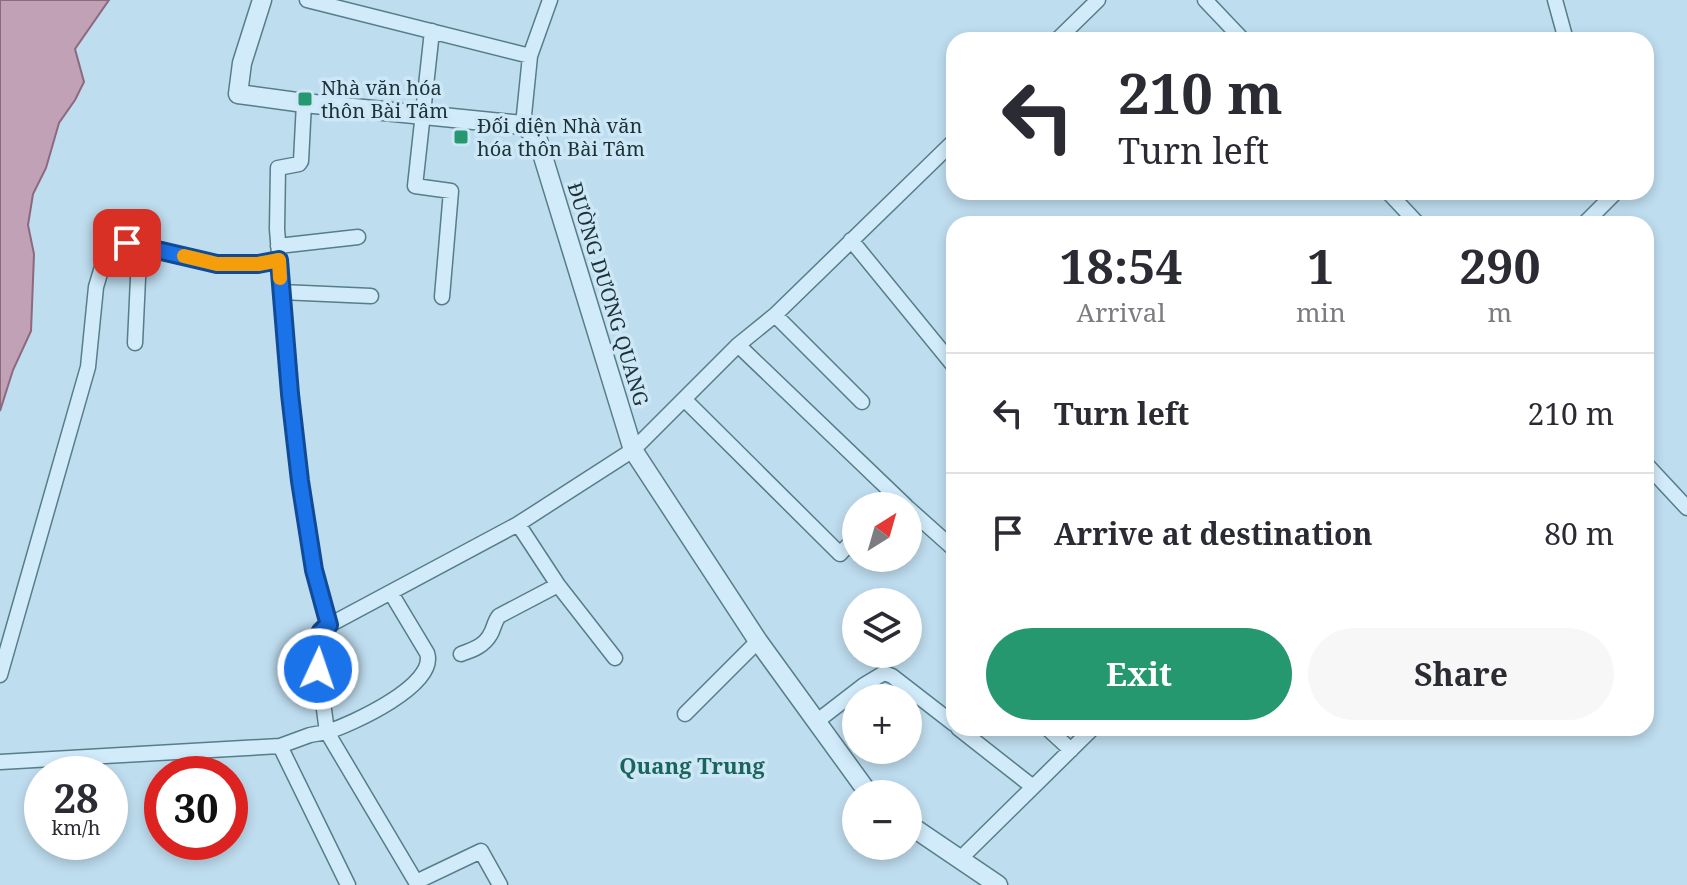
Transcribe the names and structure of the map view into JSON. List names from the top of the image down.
{
  "streets": {
    "street": ["ĐƯỜNG DƯƠNG QUANG"]
  },
  "districts": ["Quang Trung"],
  "places": {
    "transit": ["Nhà văn hóa thôn Bài Tâm", "Đối diện Nhà văn hóa thôn Bài Tâm"]
  },
  "north": "top right",
  "page": {
    "turn": ["210 m", "Turn left"],
    "eta": [
      "18:54",
      "Arrival",
      "1",
      "min",
      "290",
      "m"
    ],
    "list": [
      {
        "name": "Turn left",
        "value": "210 m"
      },
      {
        "name": "Arrive at destination",
        "value": "80 m"
      }
    ],
    "map_buttons": ["+", "−"],
    "buttons": ["Exit", "Share"],
    "speed": "28 km/h",
    "limit": "30"
  }
}
